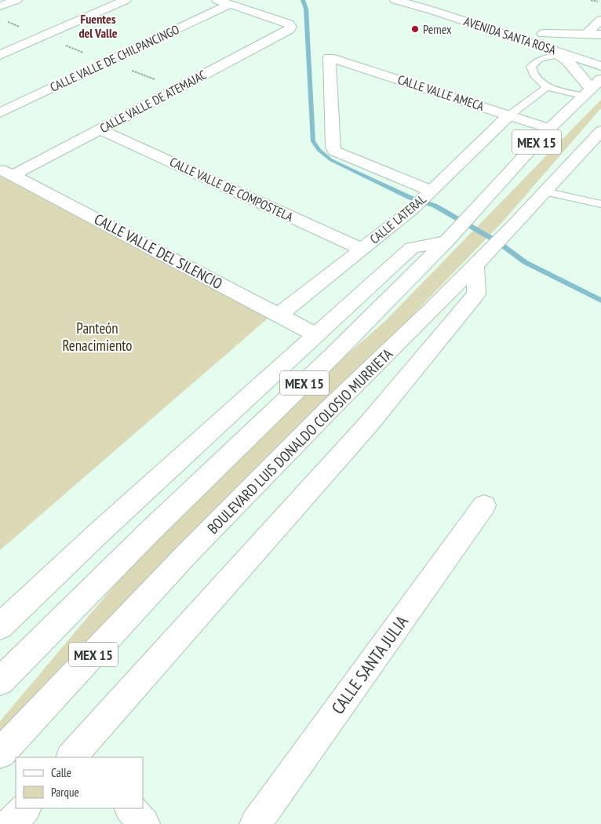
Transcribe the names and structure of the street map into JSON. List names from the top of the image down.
{
  "streets": {
    "main road": [
      "AVENIDA SANTA ROSA",
      "CALLE VALLE DE CHILPANCINGO",
      "CALLE VALLE AMECA",
      "CALLE VALLE DE ATEMAJAC",
      "MEX 15",
      "CALLE VALLE DE COMPOSTELA",
      "CALLE LATERAL",
      "CALLE VALLE DEL SILENCIO",
      "BOULEVARD LUIS DONALDO COLOSIO MURRIETA",
      "CALLE SANTA JULIA"
    ]
  },
  "crossings": [
    ["CALLE VALLE DE CHILPANCINGO", "CALLE VALLE DE ATEMAJAC"],
    ["CALLE VALLE AMECA", "MEX 15"],
    ["CALLE VALLE AMECA", "CALLE LATERAL"],
    ["CALLE VALLE DE ATEMAJAC", "CALLE VALLE DE COMPOSTELA"],
    ["CALLE VALLE DE ATEMAJAC", "CALLE VALLE DEL SILENCIO"],
    ["CALLE VALLE DE COMPOSTELA", "CALLE LATERAL"],
    ["CALLE LATERAL", "CALLE VALLE DEL SILENCIO"]
  ],
  "districts": ["Fuentes del Valle"],
  "parks": ["Panteón Renacimiento"],
  "places": ["Pemex"],
  "legend": ["Calle", "Parque"]
}
